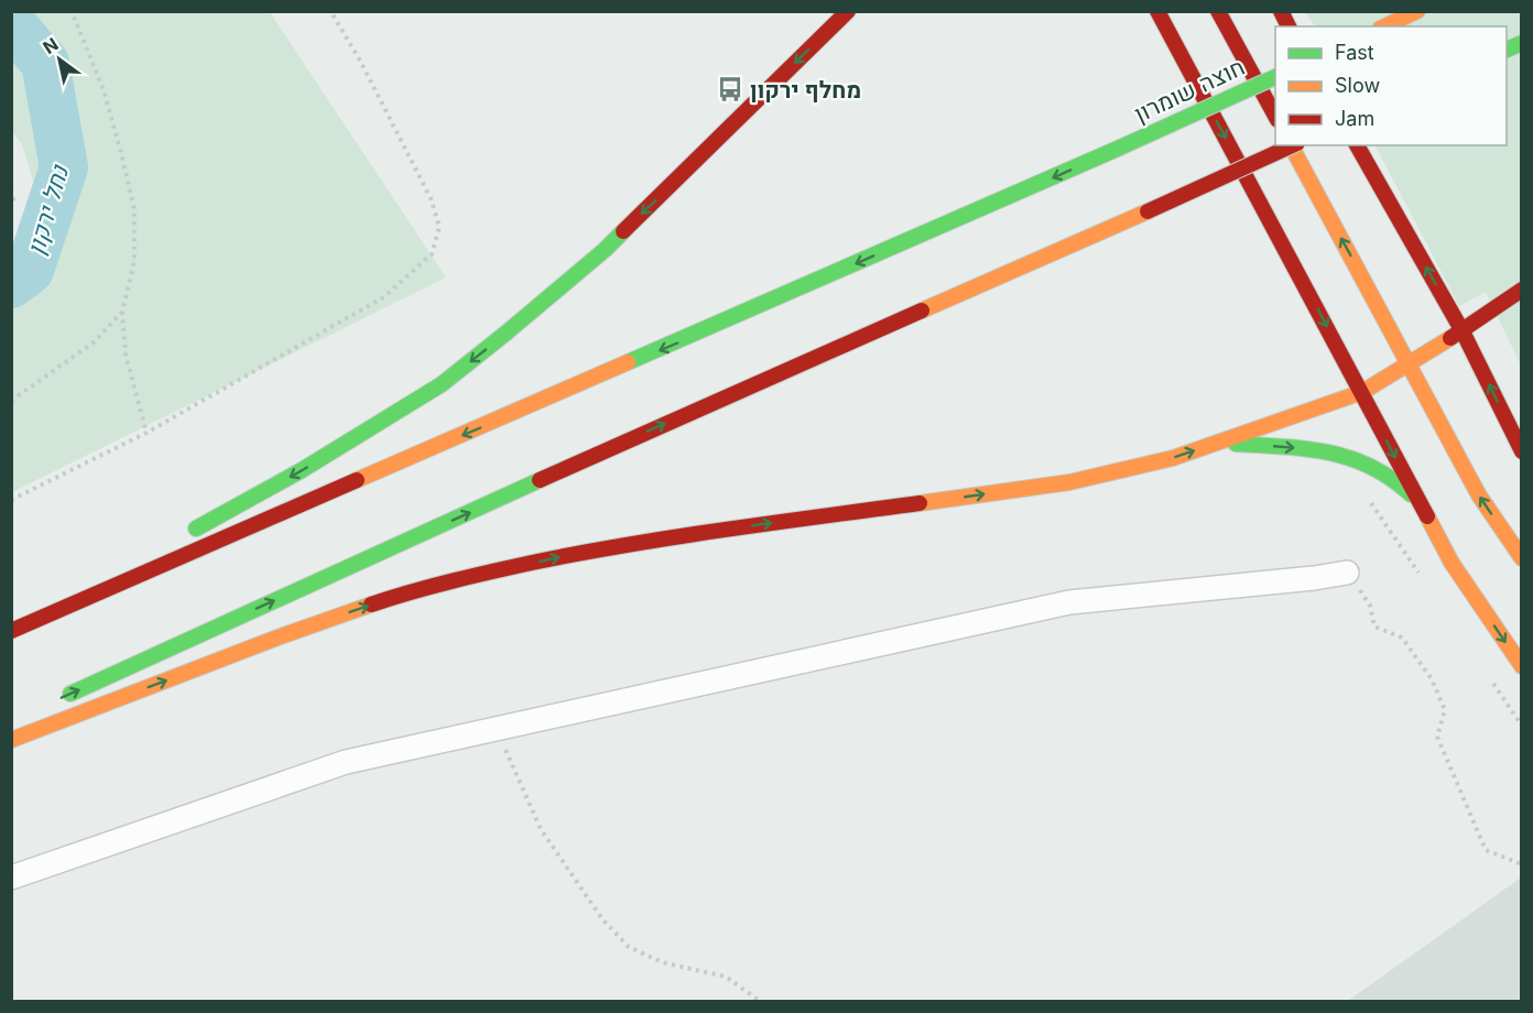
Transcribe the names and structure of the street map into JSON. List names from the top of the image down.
{
  "streets": {
    "highway": ["חוצה שומרון"]
  },
  "water": ["נחל ירקון"],
  "places": {
    "bus stop": ["מחלף ירקון"]
  },
  "legend": ["Fast", "Slow", "Jam"],
  "north": "top left"
}
